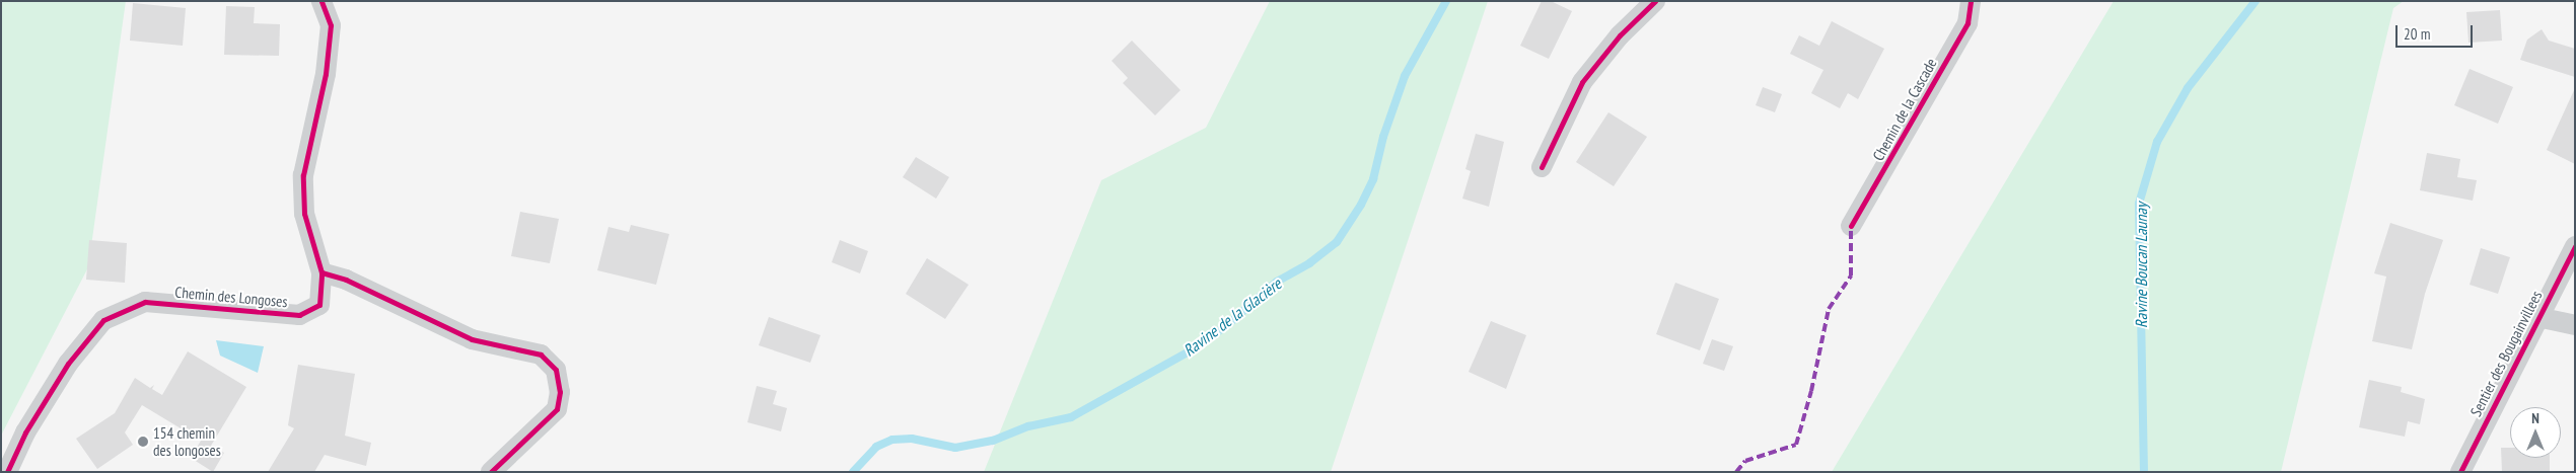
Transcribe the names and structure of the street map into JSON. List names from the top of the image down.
{
  "streets": {
    "street": ["Chemin de la Cascade", "Chemin des Longoses", "Sentier des Bougainvillees"]
  },
  "water": ["Ravine Boucan Launay", "Ravine de la Glacière"],
  "places": ["154 chemin des longoses"],
  "scale_bar": "20 m",
  "north": "top"
}
